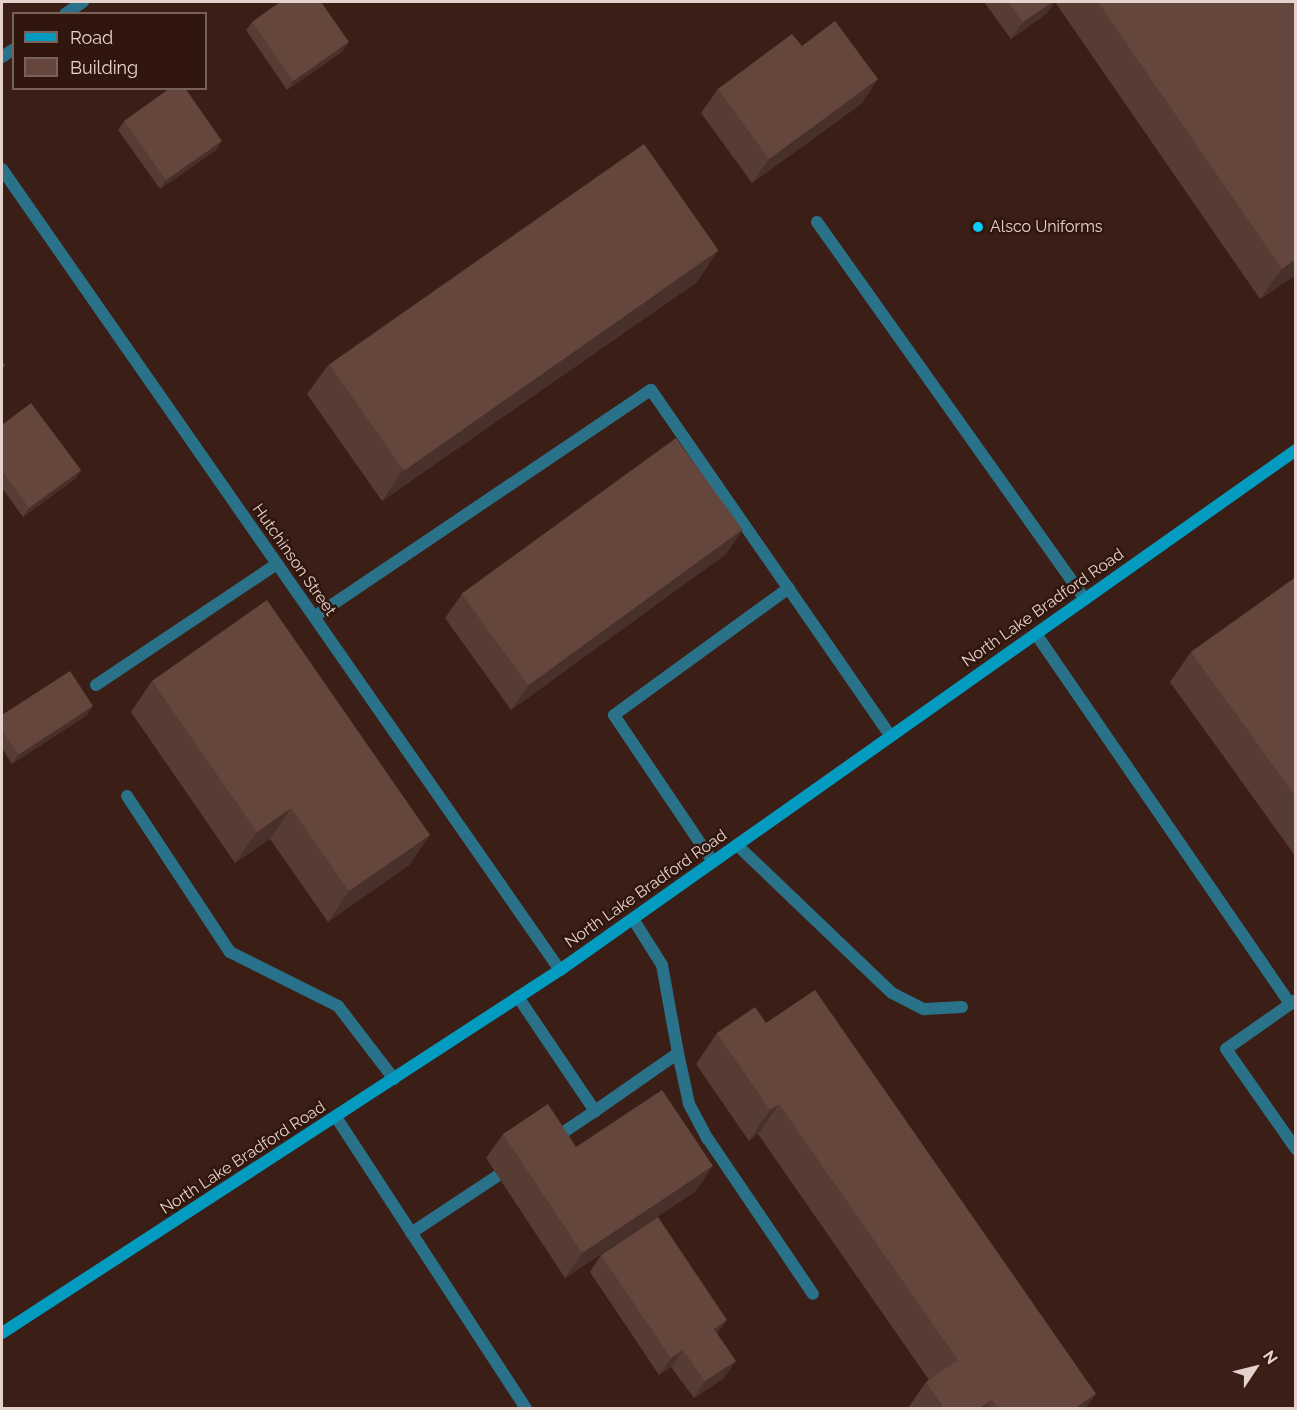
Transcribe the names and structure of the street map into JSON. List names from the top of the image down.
{
  "streets": {
    "main road": ["North Lake Bradford Road"],
    "street": ["Hutchinson Street"]
  },
  "crossings": [
    ["Hutchinson Street", "North Lake Bradford Road"]
  ],
  "places": ["Alsco Uniforms"],
  "legend": ["Road", "Building"],
  "north": "top right"
}
